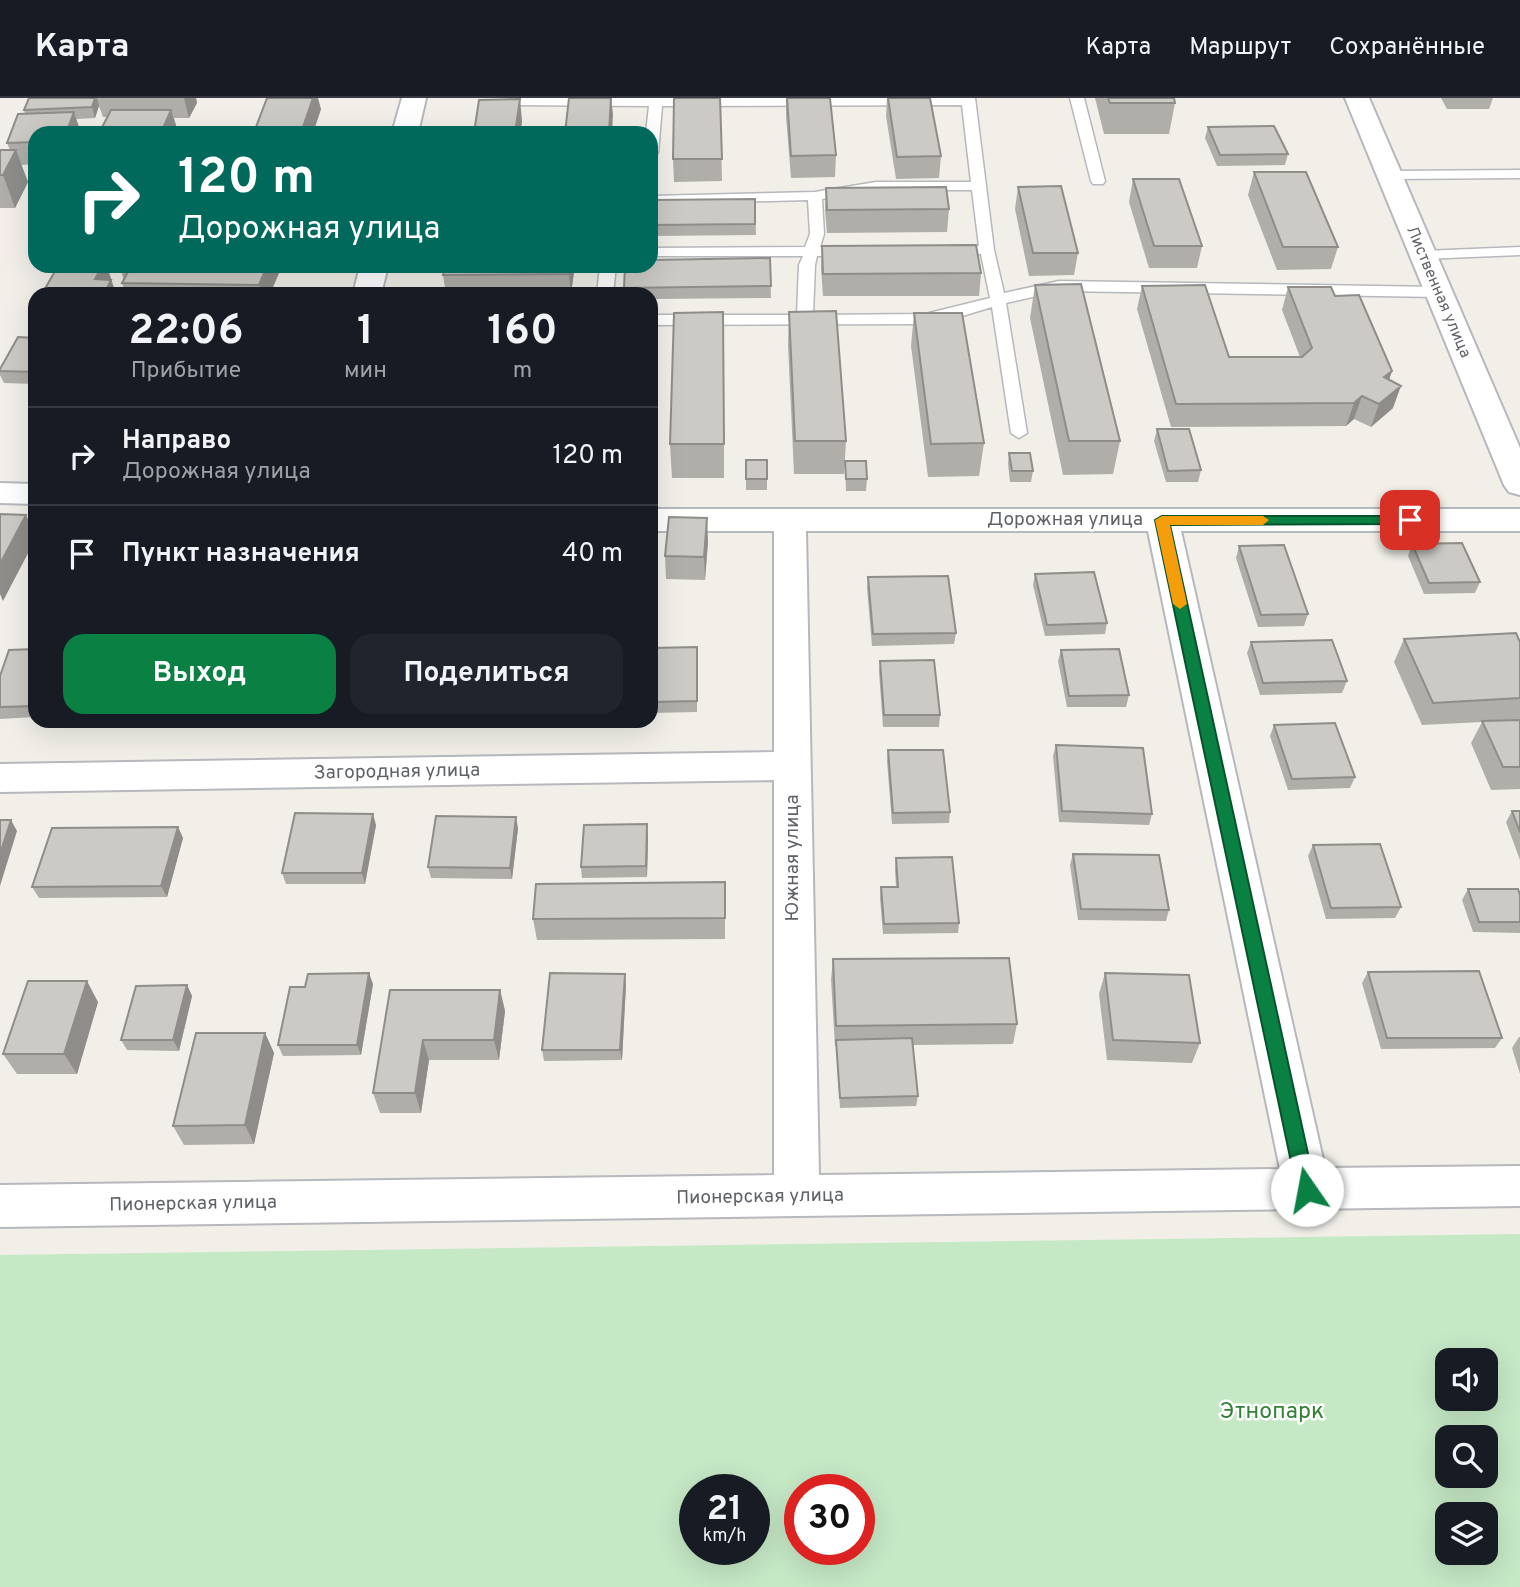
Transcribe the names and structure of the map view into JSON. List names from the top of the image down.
{
  "streets": {
    "street": [
      "Лиственная улица",
      "Дорожная улица",
      "Загородная улица",
      "Южная улица",
      "Пионерская улица"
    ]
  },
  "crossings": [
    ["Дорожная улица", "Южная улица"],
    ["Загородная улица", "Южная улица"],
    ["Южная улица", "Пионерская улица"]
  ],
  "parks": ["Этнопарк"],
  "page": {
    "header": "Карта",
    "nav": ["Карта", "Маршрут", "Сохранённые"],
    "turn": ["120 m", "Дорожная улица"],
    "eta": [
      "22:06",
      "Прибытие",
      "1",
      "мин",
      "160",
      "m"
    ],
    "list": [
      {
        "name": "Направо",
        "note": "Дорожная улица",
        "value": "120 m"
      },
      {
        "name": "Пункт назначения",
        "value": "40 m"
      }
    ],
    "buttons": ["Выход", "Поделиться"],
    "speed": "21 km/h",
    "limit": "30"
  }
}
